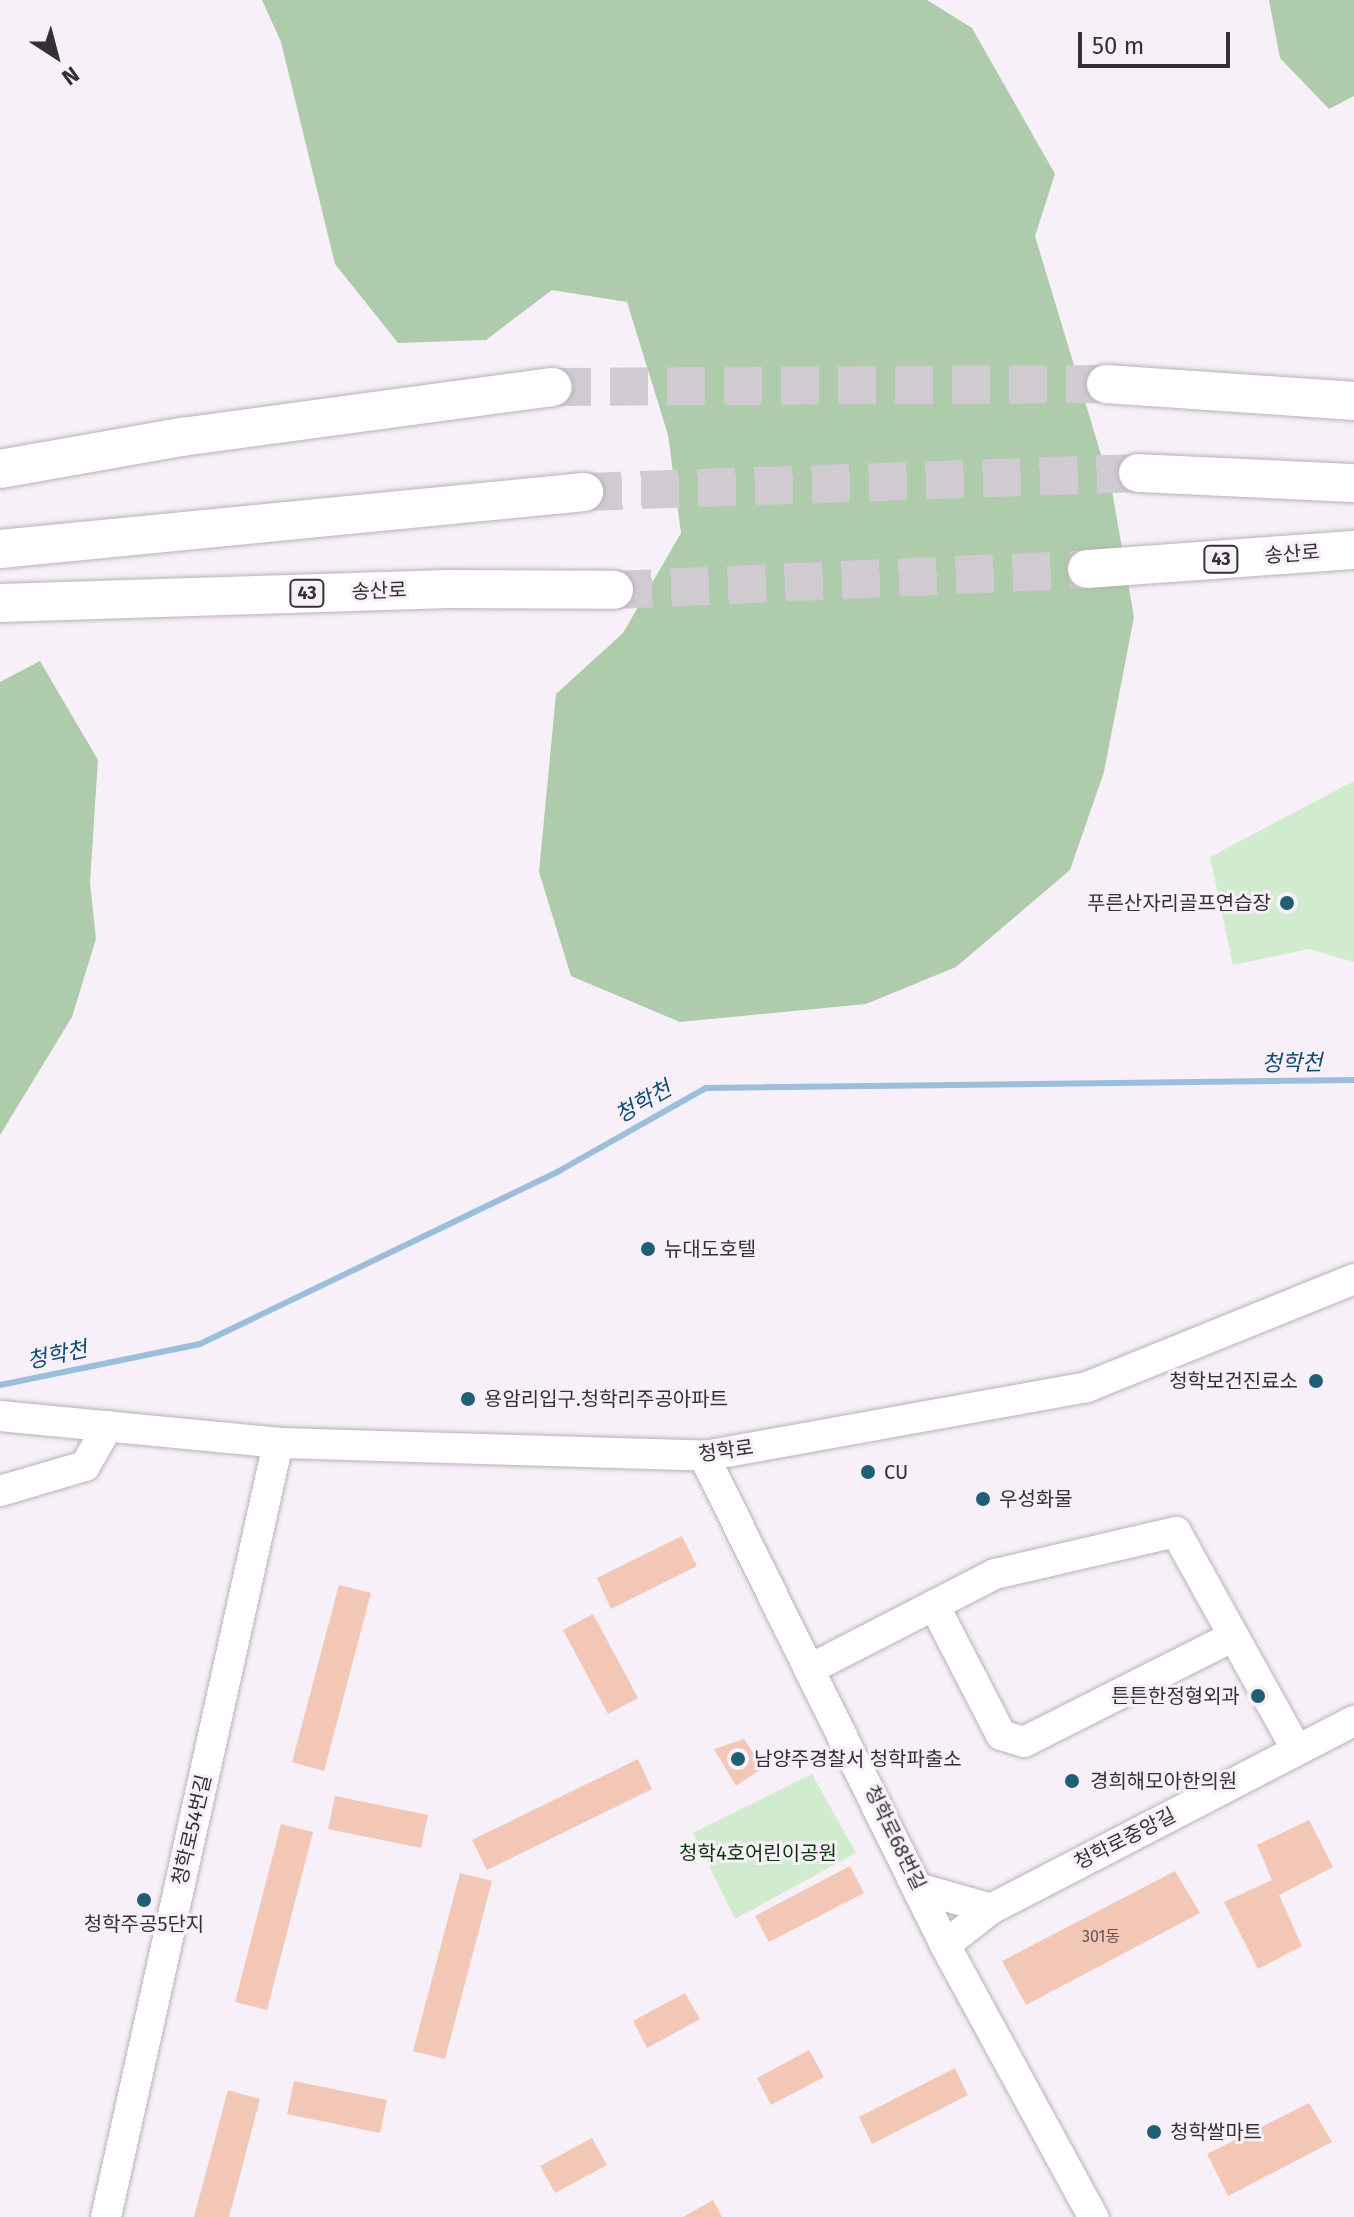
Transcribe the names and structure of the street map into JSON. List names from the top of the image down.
{
  "streets": {
    "main road": ["송산로", "43"],
    "street": [
      "청학로",
      "청학로54번길",
      "청학로68번길",
      "청학로중앙길"
    ]
  },
  "crossings": [
    ["청학로", "청학로54번길"],
    ["청학로", "청학로68번길"],
    ["청학로68번길", "청학로중앙길"]
  ],
  "water": ["청학천"],
  "parks": ["청학4호어린이공원"],
  "places": [
    "푸른산자리골프연습장",
    "뉴대도호텔",
    "청학보건진료소",
    "용암리입구.청학리주공아파트",
    "CU",
    "우성화물",
    "튼튼한정형외과",
    "남양주경찰서 청학파출소",
    "경희해모아한의원",
    "청학주공5단지",
    "청학쌀마트"
  ],
  "house_numbers": ["301동"],
  "scale_bar": "50 m",
  "north": "bottom right"
}
